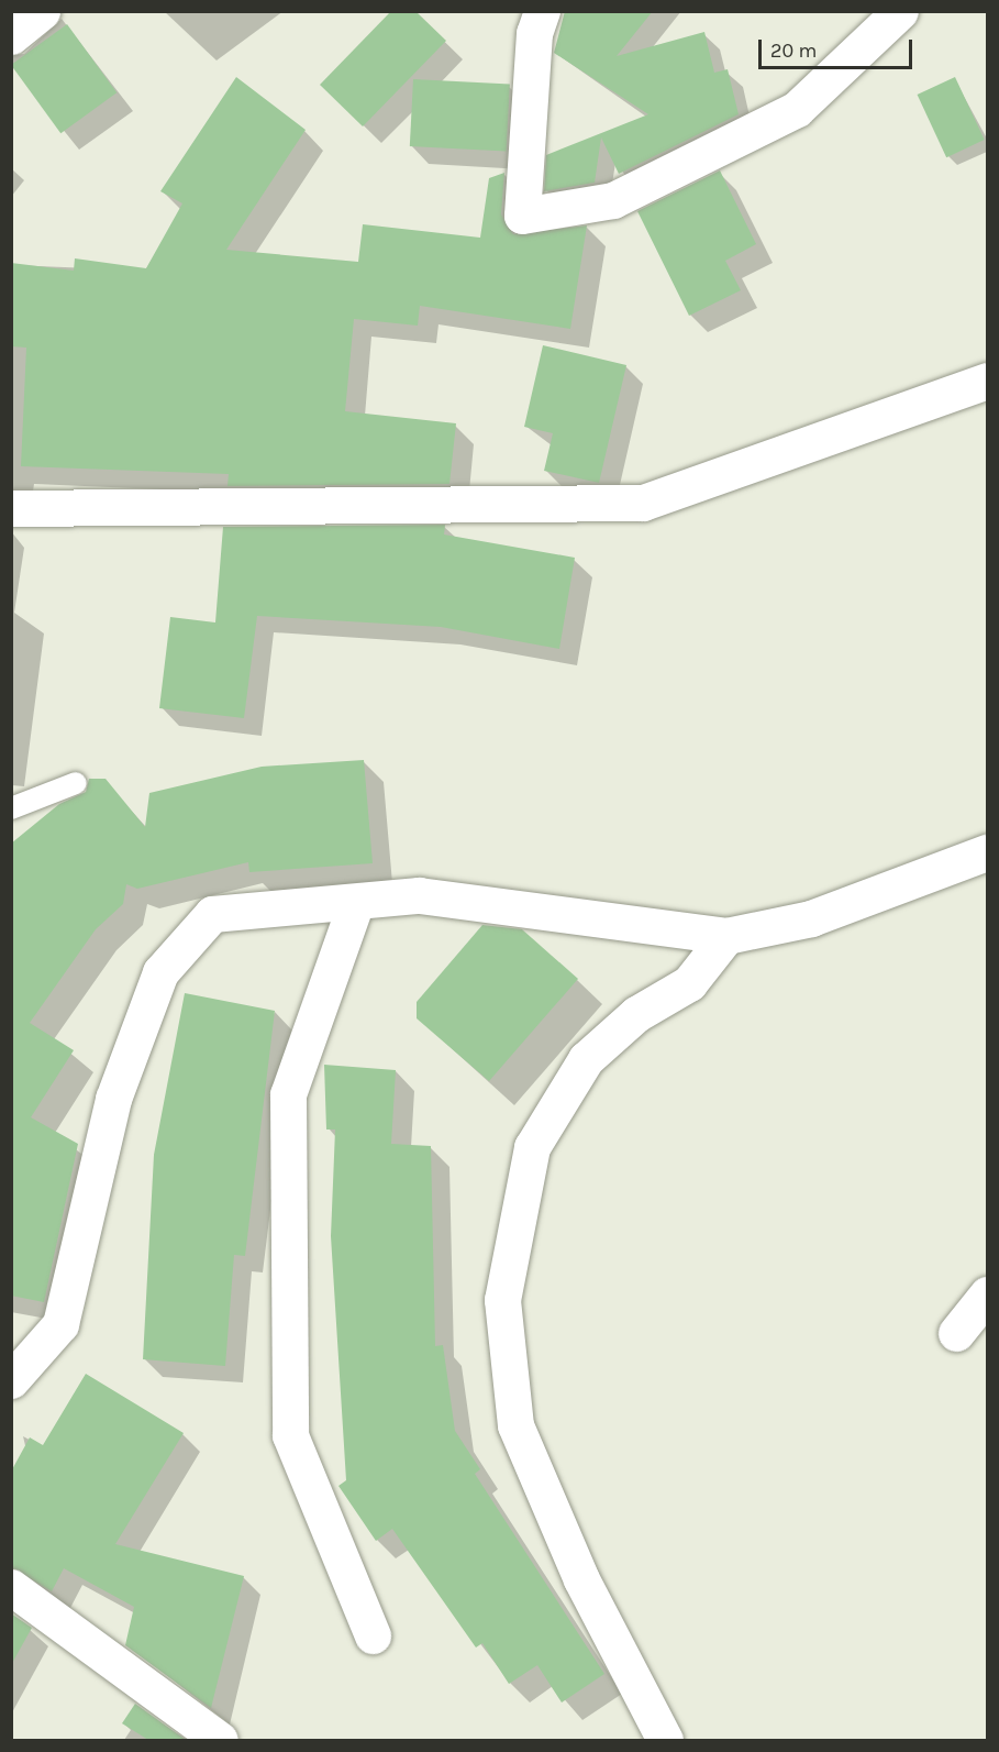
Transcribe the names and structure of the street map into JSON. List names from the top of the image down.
{
  "scale_bar": "20 m"
}
